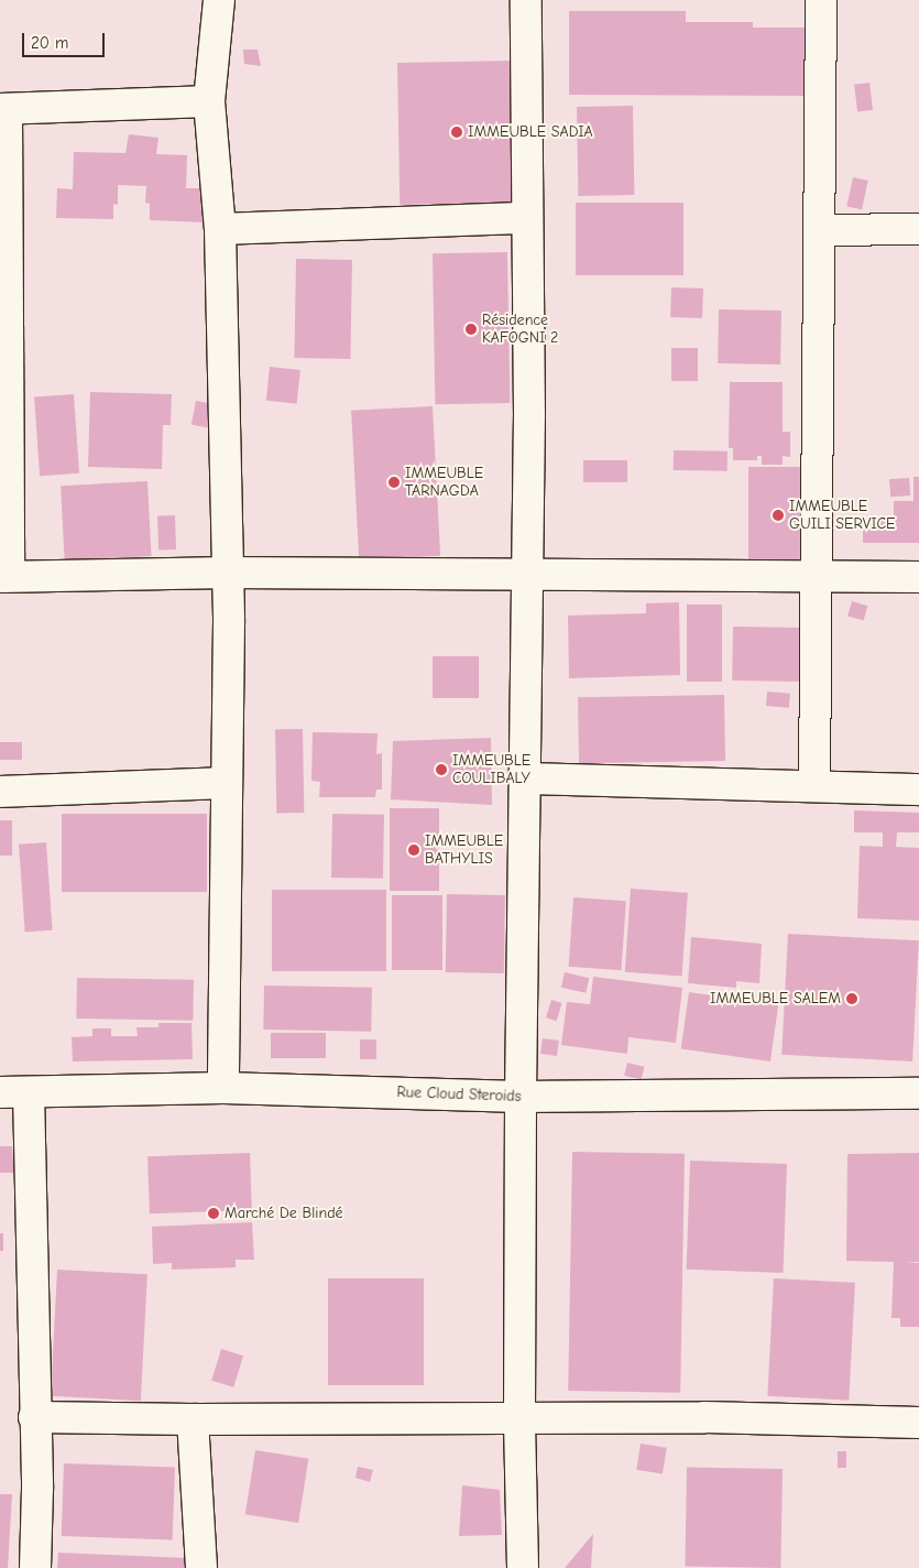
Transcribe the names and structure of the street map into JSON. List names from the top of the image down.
{
  "streets": {
    "street": ["Rue Cloud Steroids"]
  },
  "places": [
    "IMMEUBLE SADIA",
    "Résidence KAFOGNI 2",
    "IMMEUBLE TARNAGDA",
    "IMMEUBLE GUILI SERVICE",
    "IMMEUBLE COULIBALY",
    "IMMEUBLE BATHYLIS",
    "IMMEUBLE SALEM",
    "Marché De Blindé"
  ],
  "scale_bar": "20 m"
}
